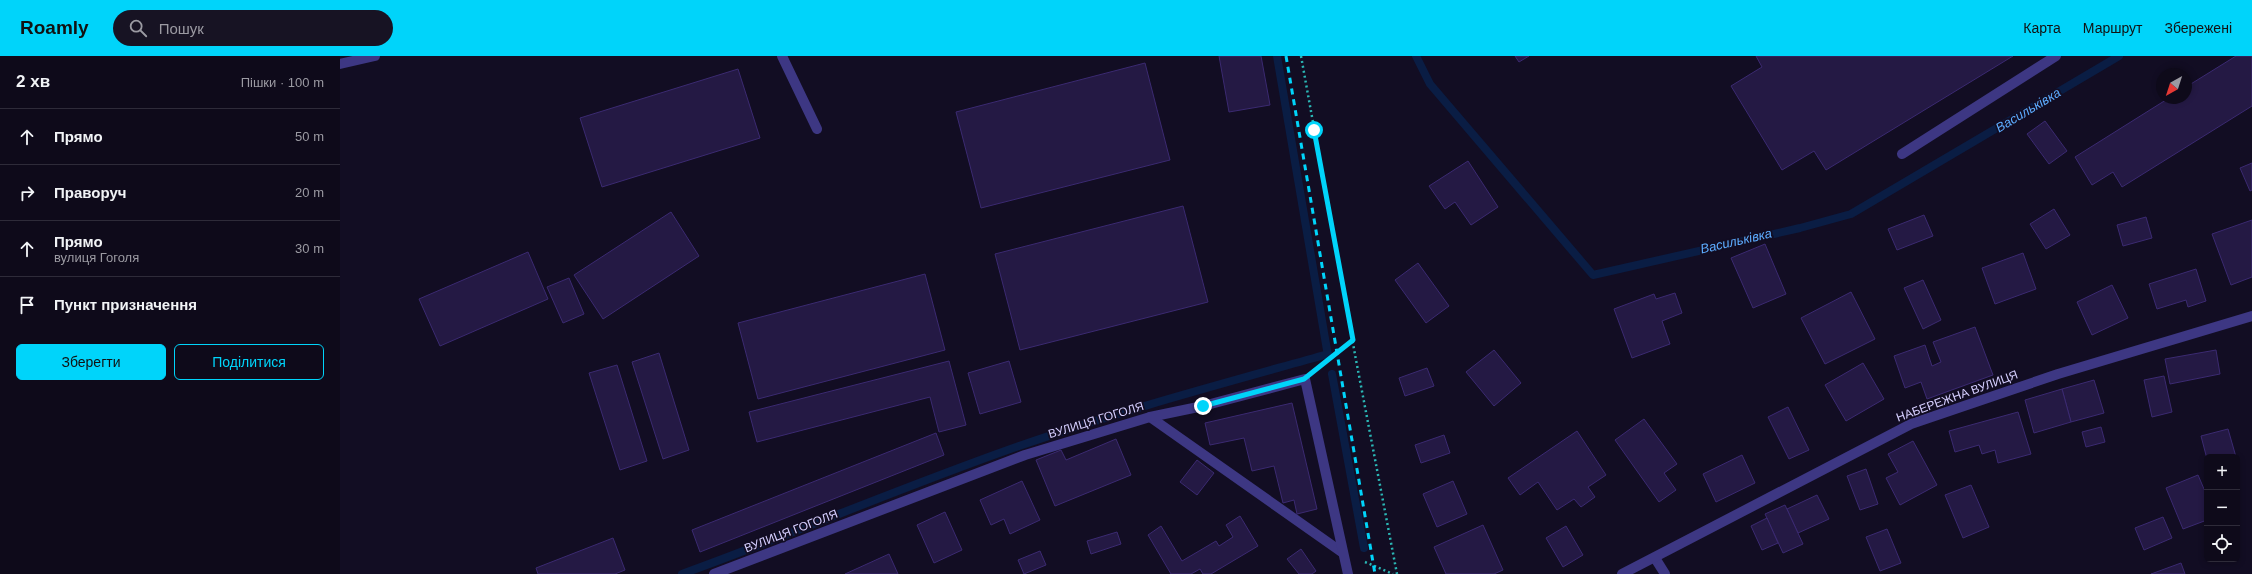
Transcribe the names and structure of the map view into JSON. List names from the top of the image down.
{
  "streets": {
    "street": ["НАБЕРЕЖНА ВУЛИЦЯ", "ВУЛИЦЯ ГОГОЛЯ"]
  },
  "water": ["Васильківка"],
  "north": "bottom left",
  "page": {
    "header": "Roamly",
    "search": "Пошук",
    "nav": ["Карта", "Маршрут", "Збережені"],
    "heading": ["2 хв", "Пішки · 100 m"],
    "list": [
      ["Прямо", "50 m"],
      ["Праворуч", "20 m"],
      ["Прямо", "вулиця Гоголя", "30 m"],
      "Пункт призначення"
    ],
    "buttons": ["Зберегти", "Поділитися"],
    "map_buttons": ["+", "−"]
  }
}
